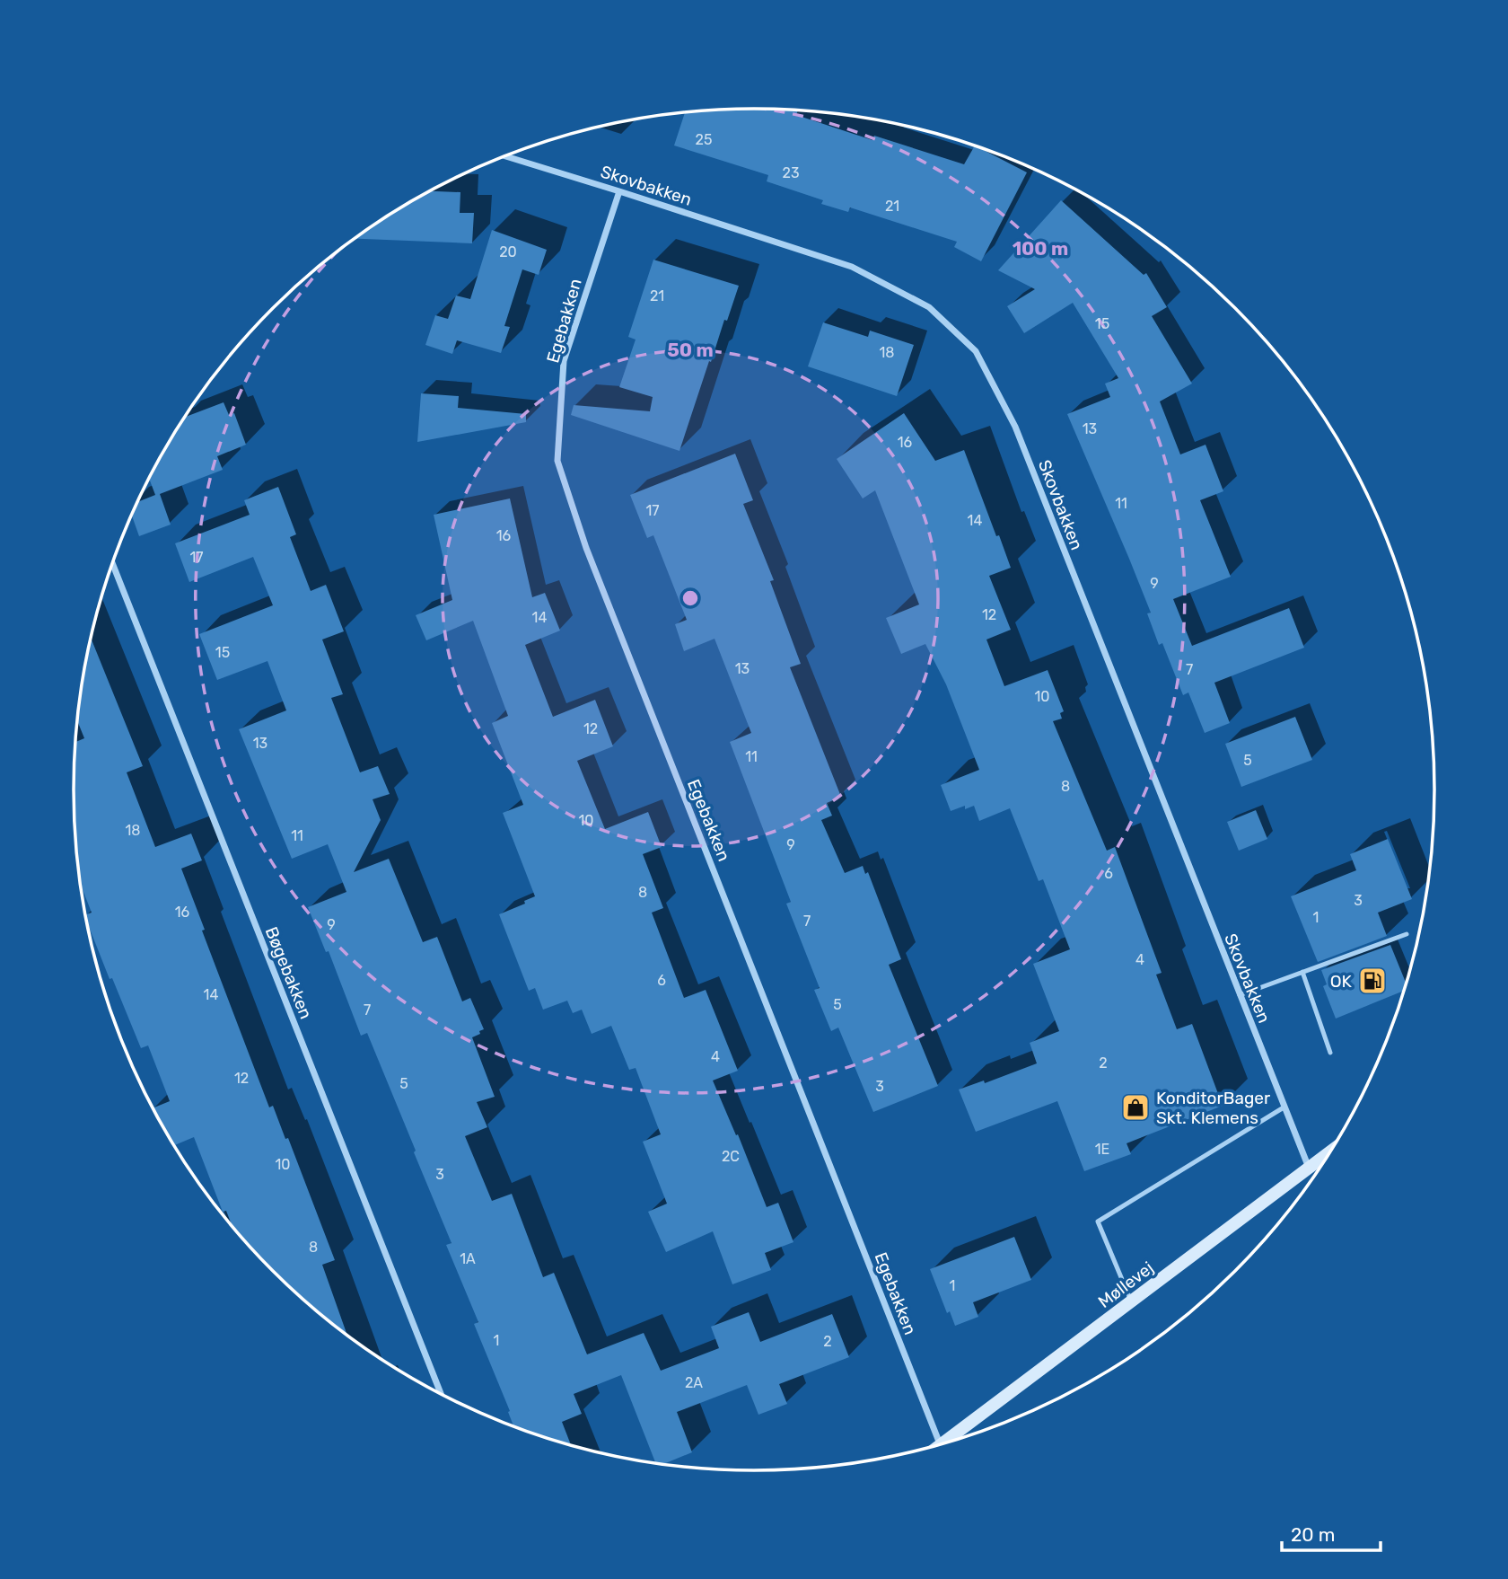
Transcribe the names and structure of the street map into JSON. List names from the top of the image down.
{
  "streets": {
    "street": [
      "Skovbakken",
      "Egebakken",
      "Bøgebakken",
      "Møllevej"
    ]
  },
  "crossings": [
    ["Skovbakken", "Egebakken"],
    ["Skovbakken", "Møllevej"]
  ],
  "places": {
    "fuel station": ["OK"],
    "shop": ["KonditorBager Skt. Klemens"]
  },
  "house_numbers": [
    "25",
    "23",
    "21",
    "20",
    "21",
    "15",
    "18",
    "13",
    "16",
    "11",
    "17",
    "14",
    "16",
    "17",
    "9",
    "12",
    "14",
    "15",
    "13",
    "7",
    "10",
    "12",
    "13",
    "11",
    "5",
    "8",
    "10",
    "18",
    "11",
    "9",
    "6",
    "8",
    "3",
    "16",
    "1",
    "7",
    "9",
    "4",
    "6",
    "14",
    "5",
    "7",
    "4",
    "2",
    "12",
    "5",
    "3",
    "1E",
    "2C",
    "10",
    "3",
    "8",
    "1A",
    "1",
    "1",
    "2",
    "2A"
  ],
  "scale_bar": "20 m",
  "rings": ["100 m", "50 m"]
}
